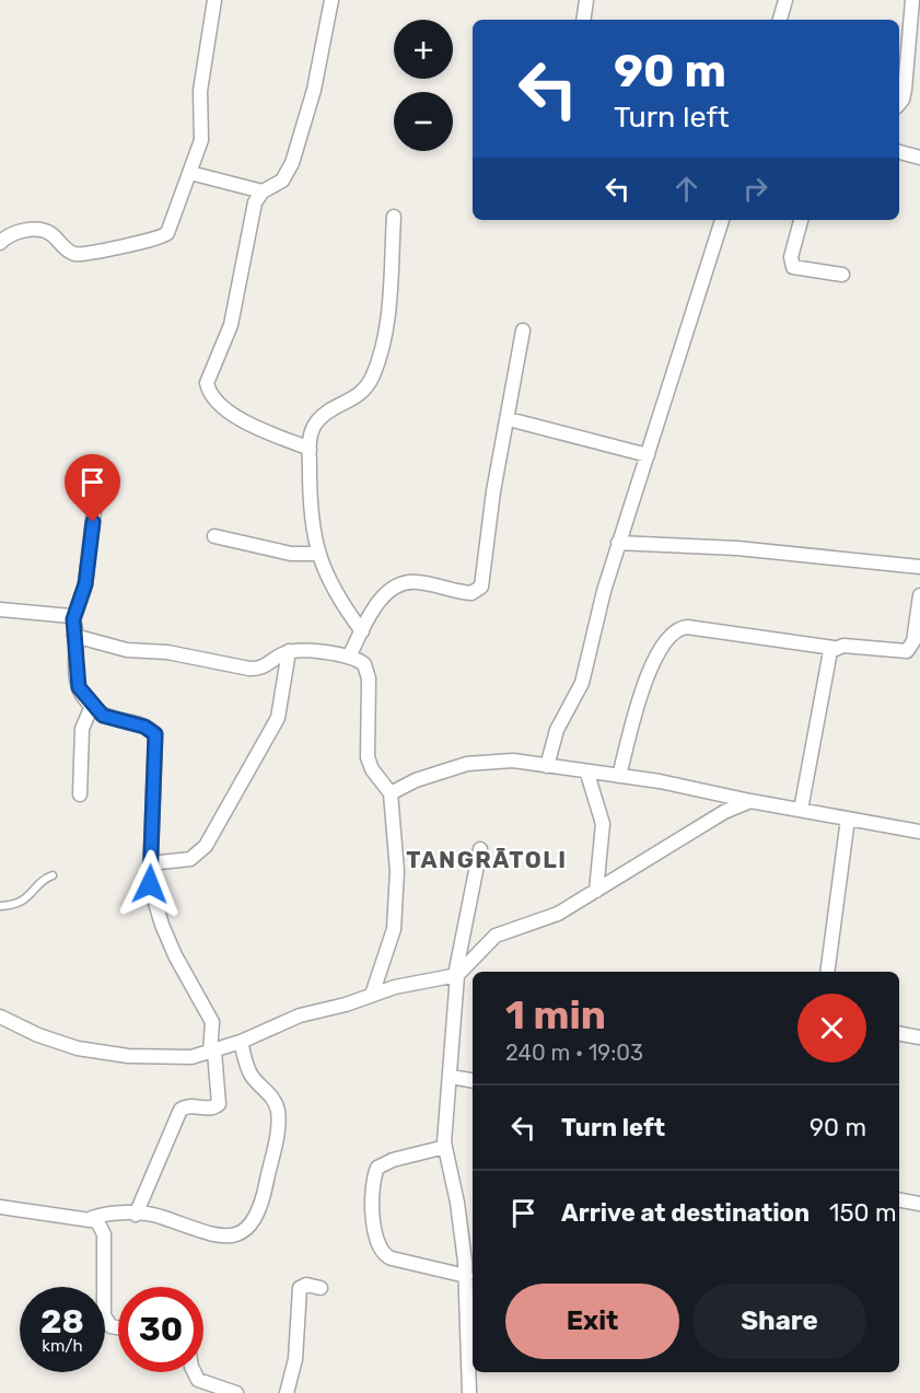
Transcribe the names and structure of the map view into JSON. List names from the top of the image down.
{
  "districts": ["TANGRĀTOLI"],
  "page": {
    "map_buttons": ["+", "−"],
    "turn": ["90 m", "Turn left"],
    "heading": ["1 min", "240 m · 19:03"],
    "list": [
      {
        "name": "Turn left",
        "value": "90 m"
      },
      {
        "name": "Arrive at destination",
        "value": "150 m"
      }
    ],
    "buttons": ["Exit", "Share"],
    "speed": "28 km/h",
    "limit": "30"
  }
}
